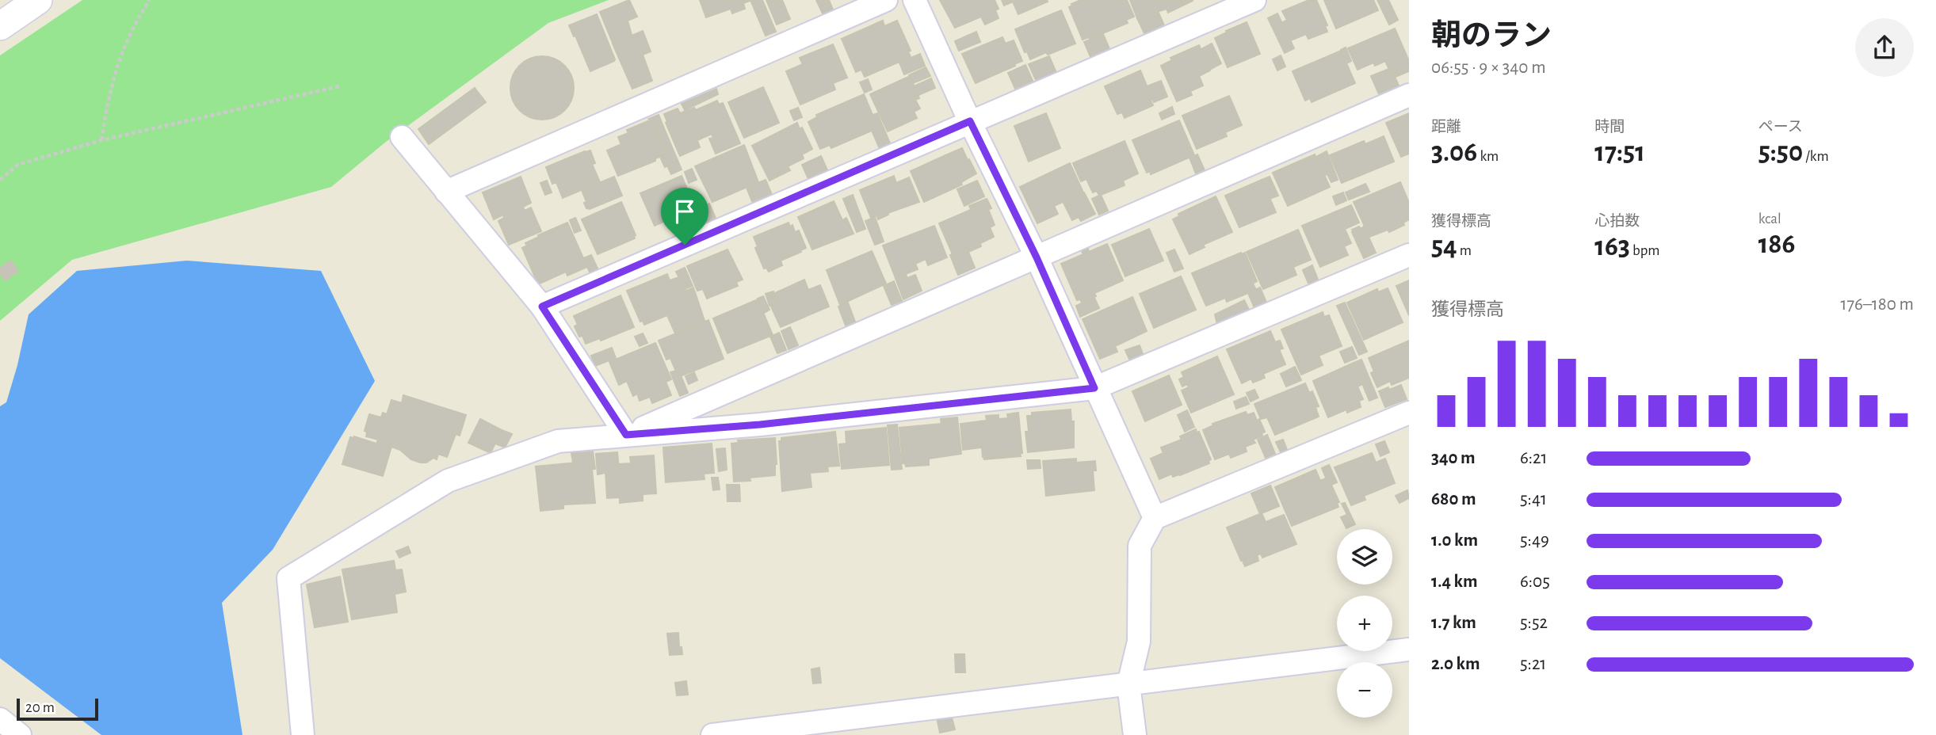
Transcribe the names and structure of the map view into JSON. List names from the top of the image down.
{
  "scale_bar": "20 m",
  "page": {
    "heading": ["朝のラン", "06:55 · 9 × 340 m"],
    "stats": [
      ["距離", "3.06 km"],
      ["時間", "17:51"],
      ["ペース", "5:50 /km"],
      ["獲得標高", "54 m"],
      ["心拍数", "163 bpm"],
      ["kcal", "186"]
    ],
    "chart": ["獲得標高", "176–180 m"],
    "list": [
      {
        "name": "340 m",
        "note": "6:21"
      },
      {
        "name": "680 m",
        "note": "5:41"
      },
      {
        "name": "1.0 km",
        "note": "5:49"
      },
      {
        "name": "1.4 km",
        "note": "6:05"
      },
      {
        "name": "1.7 km",
        "note": "5:52"
      },
      {
        "name": "2.0 km",
        "note": "5:21"
      }
    ],
    "map_buttons": ["+", "−"],
    "scale": "20 m"
  }
}
